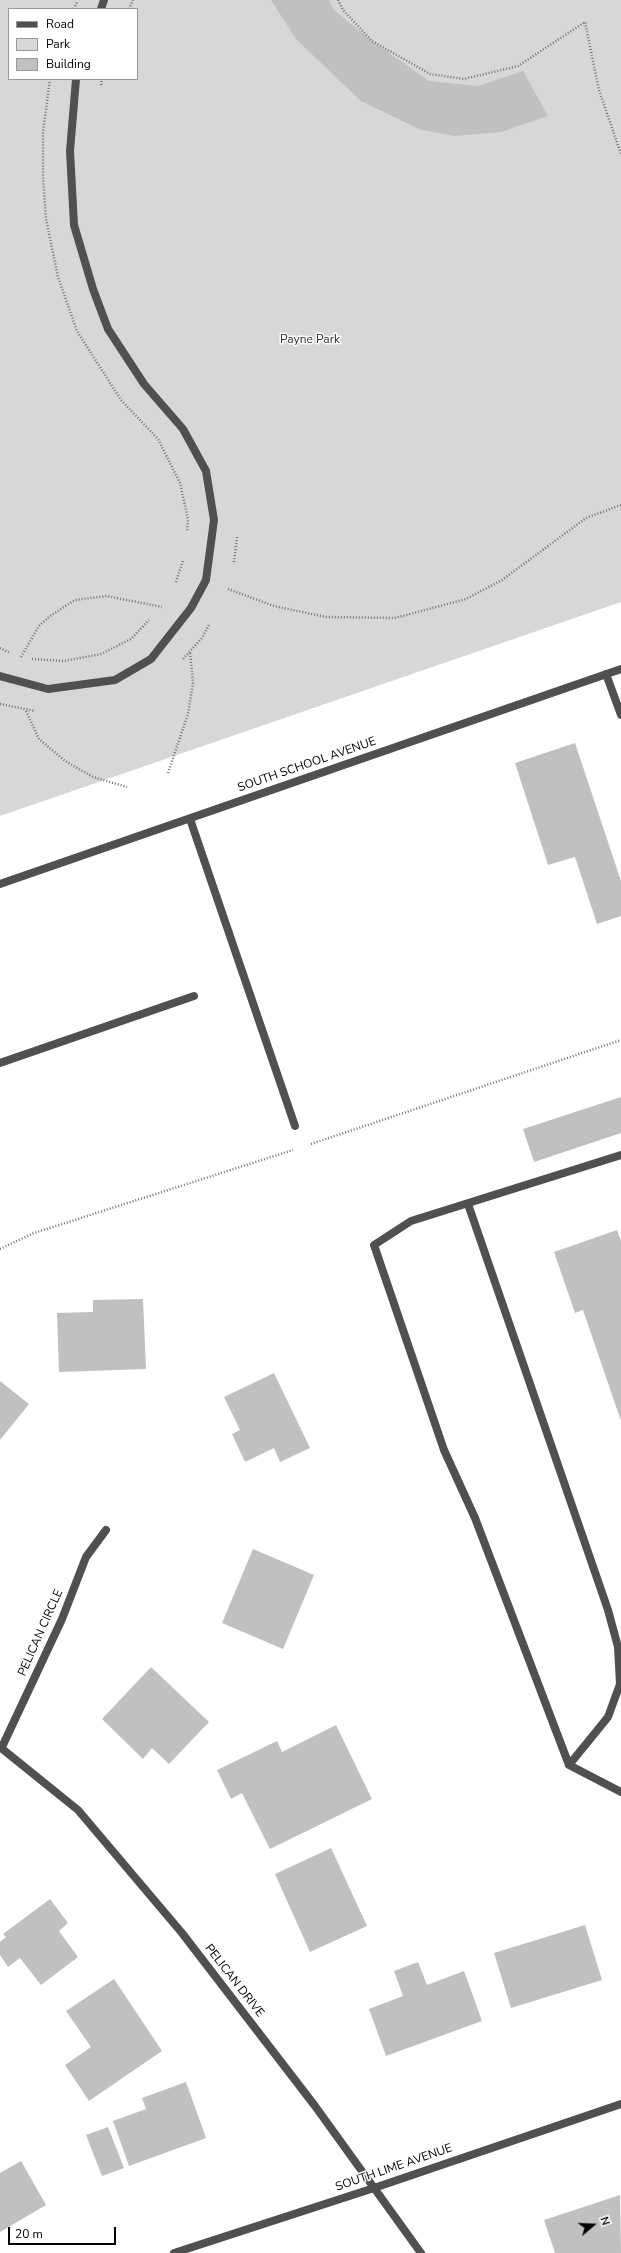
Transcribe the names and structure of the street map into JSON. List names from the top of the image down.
{
  "streets": {
    "street": [
      "SOUTH SCHOOL AVENUE",
      "PELICAN CIRCLE",
      "PELICAN DRIVE",
      "SOUTH LIME AVENUE"
    ]
  },
  "crossings": [
    ["PELICAN CIRCLE", "PELICAN DRIVE"],
    ["PELICAN DRIVE", "SOUTH LIME AVENUE"]
  ],
  "parks": ["Payne Park"],
  "legend": ["Road", "Park", "Building"],
  "scale_bar": "20 m",
  "north": "right"
}
